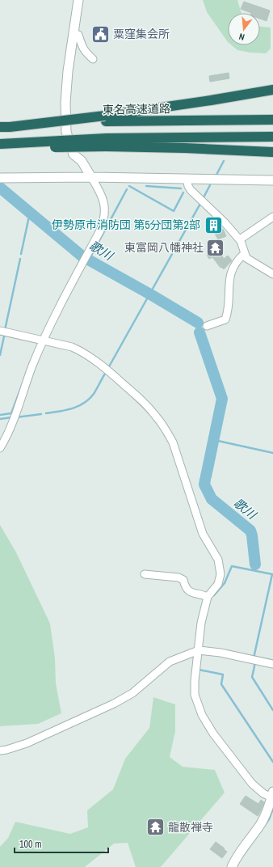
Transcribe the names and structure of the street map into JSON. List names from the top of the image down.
{
  "streets": {
    "highway": ["東名高速道路"]
  },
  "water": ["歌川"],
  "places": {
    "public building": ["粟窪集会所"],
    "building": ["伊勢原市消防団 第5分団第2部"],
    "temple": ["東富岡八幡神社", "龍散禅寺"]
  },
  "scale_bar": "100 m",
  "north": "bottom"
}
